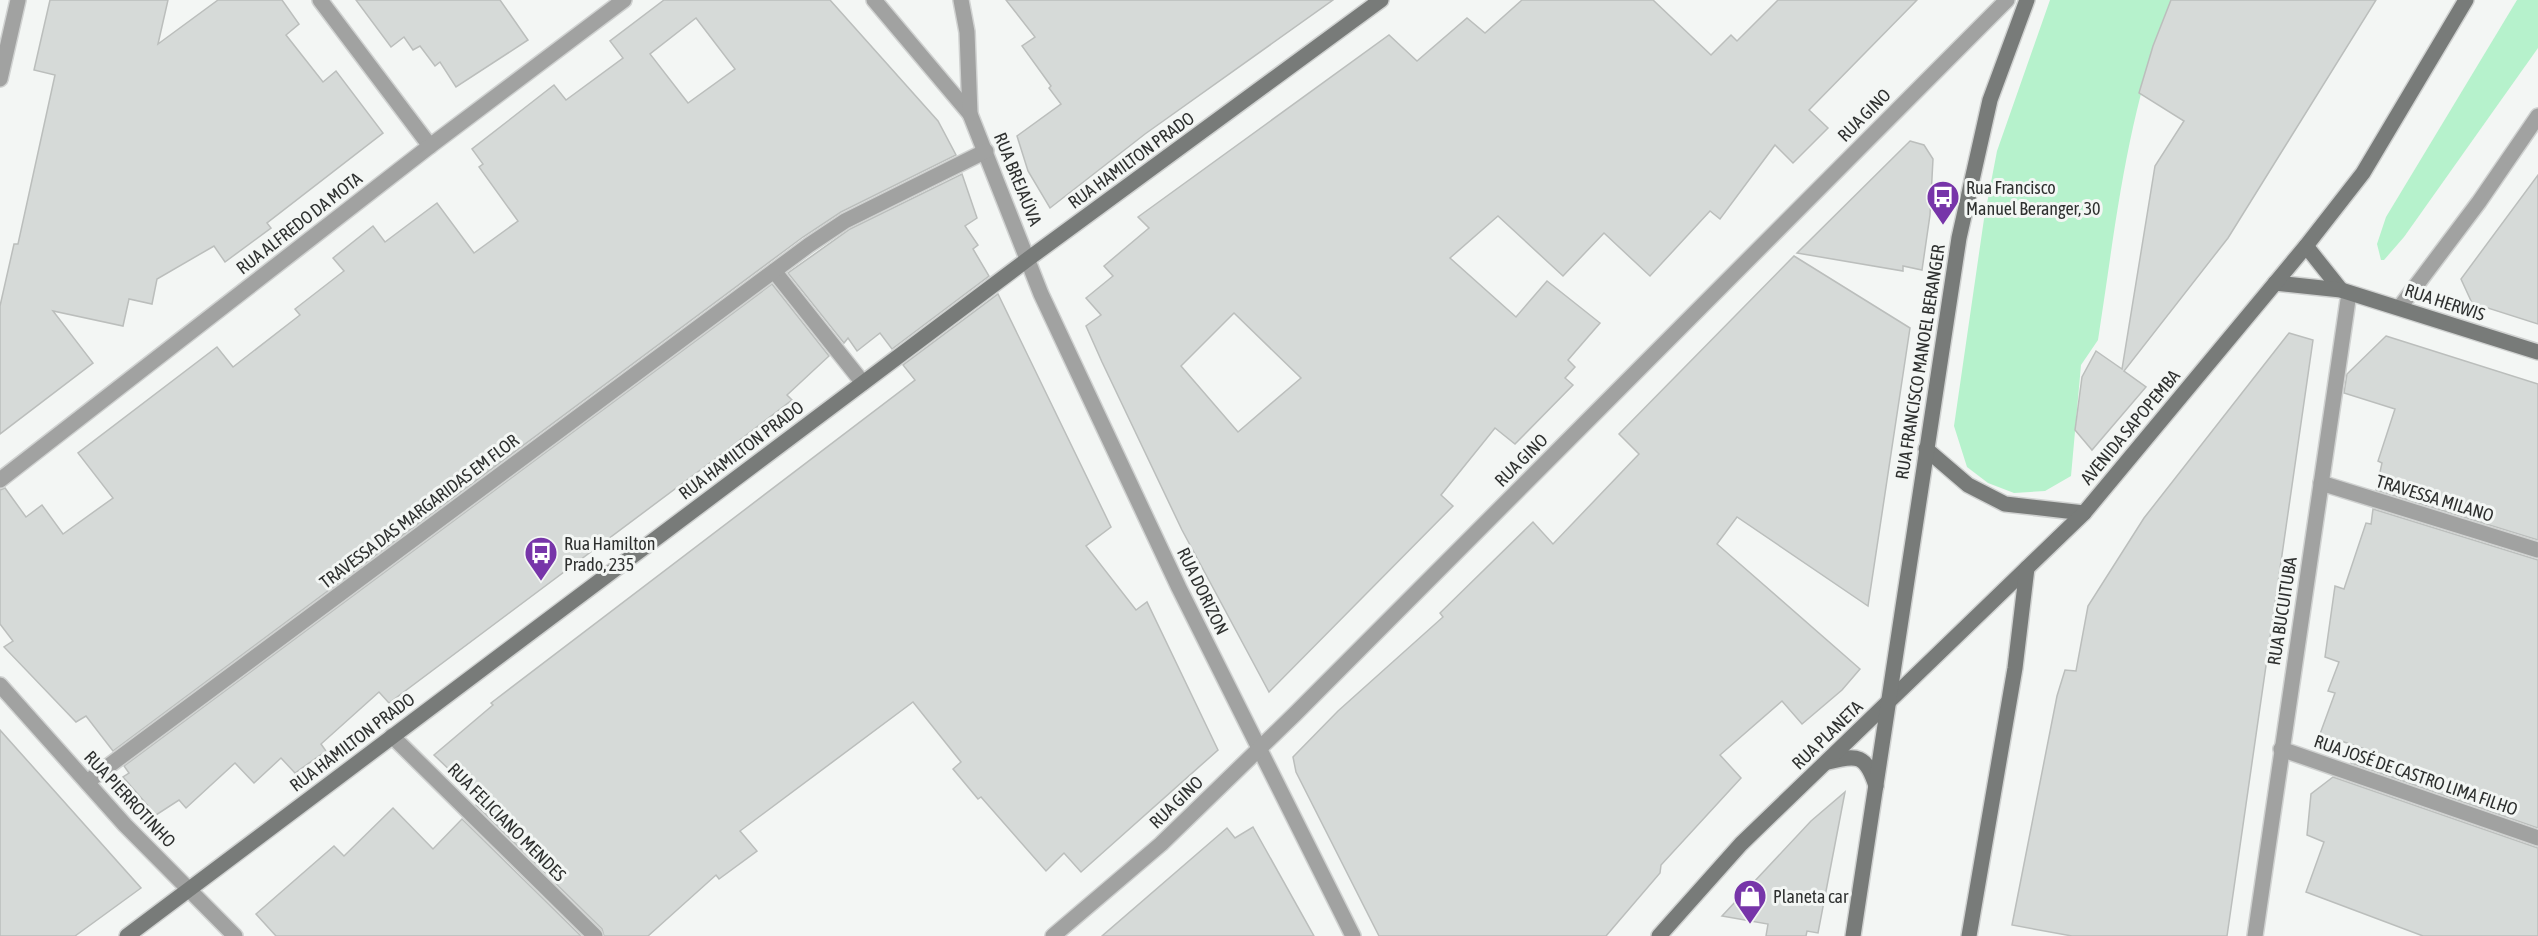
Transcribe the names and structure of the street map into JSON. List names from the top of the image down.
{
  "streets": {
    "main road": [
      "RUA HAMILTON PRADO",
      "RUA HERWIS",
      "RUA FRANCISCO MANOEL BERANGER",
      "AVENIDA SAPOPEMBA",
      "RUA PLANETA"
    ],
    "street": [
      "RUA GINO",
      "RUA BREJAÚVA",
      "RUA ALFREDO DA MOTA",
      "TRAVESSA MILANO",
      "TRAVESSA DAS MARGARIDAS EM FLOR",
      "RUA DORIZON",
      "RUA BUCUITUBA",
      "RUA JOSÉ DE CASTRO LIMA FILHO",
      "RUA PIERROTINHO",
      "RUA FELICIANO MENDES"
    ]
  },
  "crossings": [
    ["RUA GINO", "RUA DORIZON"],
    ["RUA HAMILTON PRADO", "RUA BREJAÚVA"],
    ["RUA HAMILTON PRADO", "RUA DORIZON"],
    ["RUA HAMILTON PRADO", "RUA PIERROTINHO"],
    ["RUA HAMILTON PRADO", "RUA FELICIANO MENDES"],
    ["RUA BREJAÚVA", "TRAVESSA DAS MARGARIDAS EM FLOR"],
    ["RUA BREJAÚVA", "RUA DORIZON"],
    ["RUA HERWIS", "AVENIDA SAPOPEMBA"],
    ["RUA HERWIS", "RUA BUCUITUBA"],
    ["RUA FRANCISCO MANOEL BERANGER", "RUA PLANETA"],
    ["AVENIDA SAPOPEMBA", "RUA PLANETA"],
    ["TRAVESSA MILANO", "RUA BUCUITUBA"],
    ["TRAVESSA DAS MARGARIDAS EM FLOR", "RUA PIERROTINHO"],
    ["RUA BUCUITUBA", "RUA JOSÉ DE CASTRO LIMA FILHO"]
  ],
  "places": {
    "bus stop": ["Rua Francisco Manuel Beranger, 30", "Rua Hamilton Prado, 235"],
    "shop": ["Planeta car"]
  }
}
